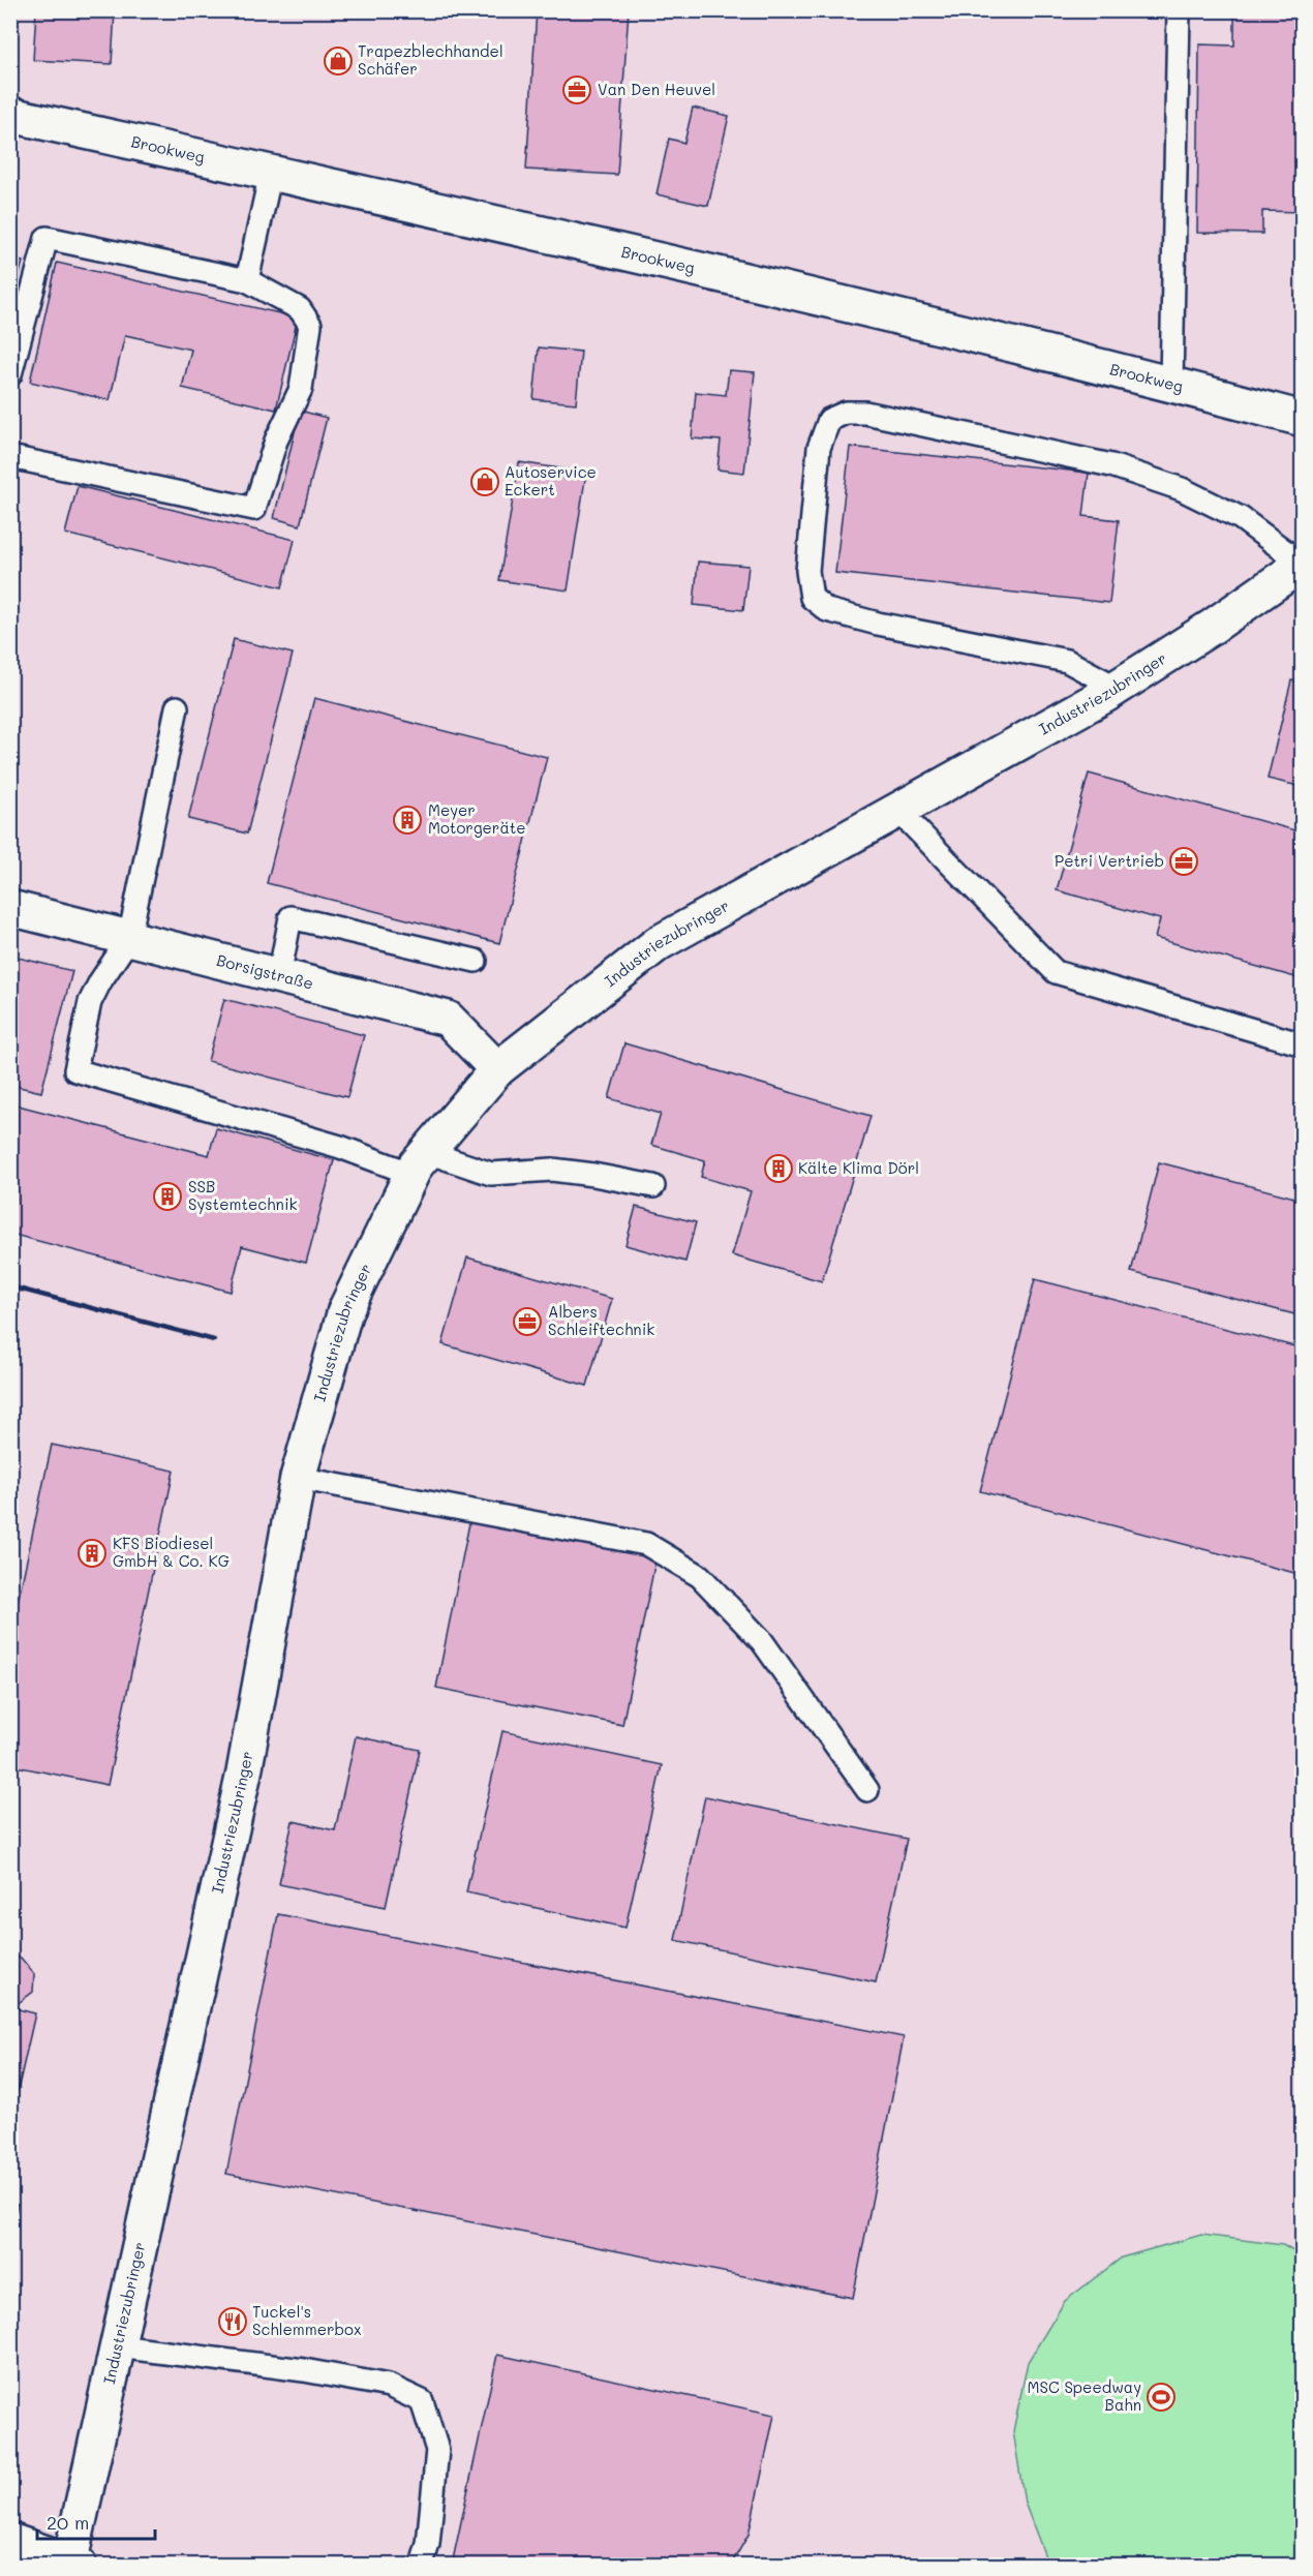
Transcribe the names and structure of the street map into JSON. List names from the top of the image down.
{
  "streets": {
    "street": ["Brookweg", "Industriezubringer", "Borsigstraße"]
  },
  "crossings": [
    ["Industriezubringer", "Borsigstraße"]
  ],
  "places": {
    "shop": ["Trapezblechhandel Schäfer", "Autoservice Eckert"],
    "office": ["Van Den Heuvel", "Petri Vertrieb", "Albers Schleiftechnik"],
    "building": [
      "Meyer Motorgeräte",
      "Kälte Klima Dörl",
      "SSB Systemtechnik",
      "KFS Biodiesel GmbH & Co. KG"
    ],
    "restaurant": ["Tuckel's Schlemmerbox"],
    "sports": ["MSC Speedway Bahn"]
  },
  "scale_bar": "20 m"
}
